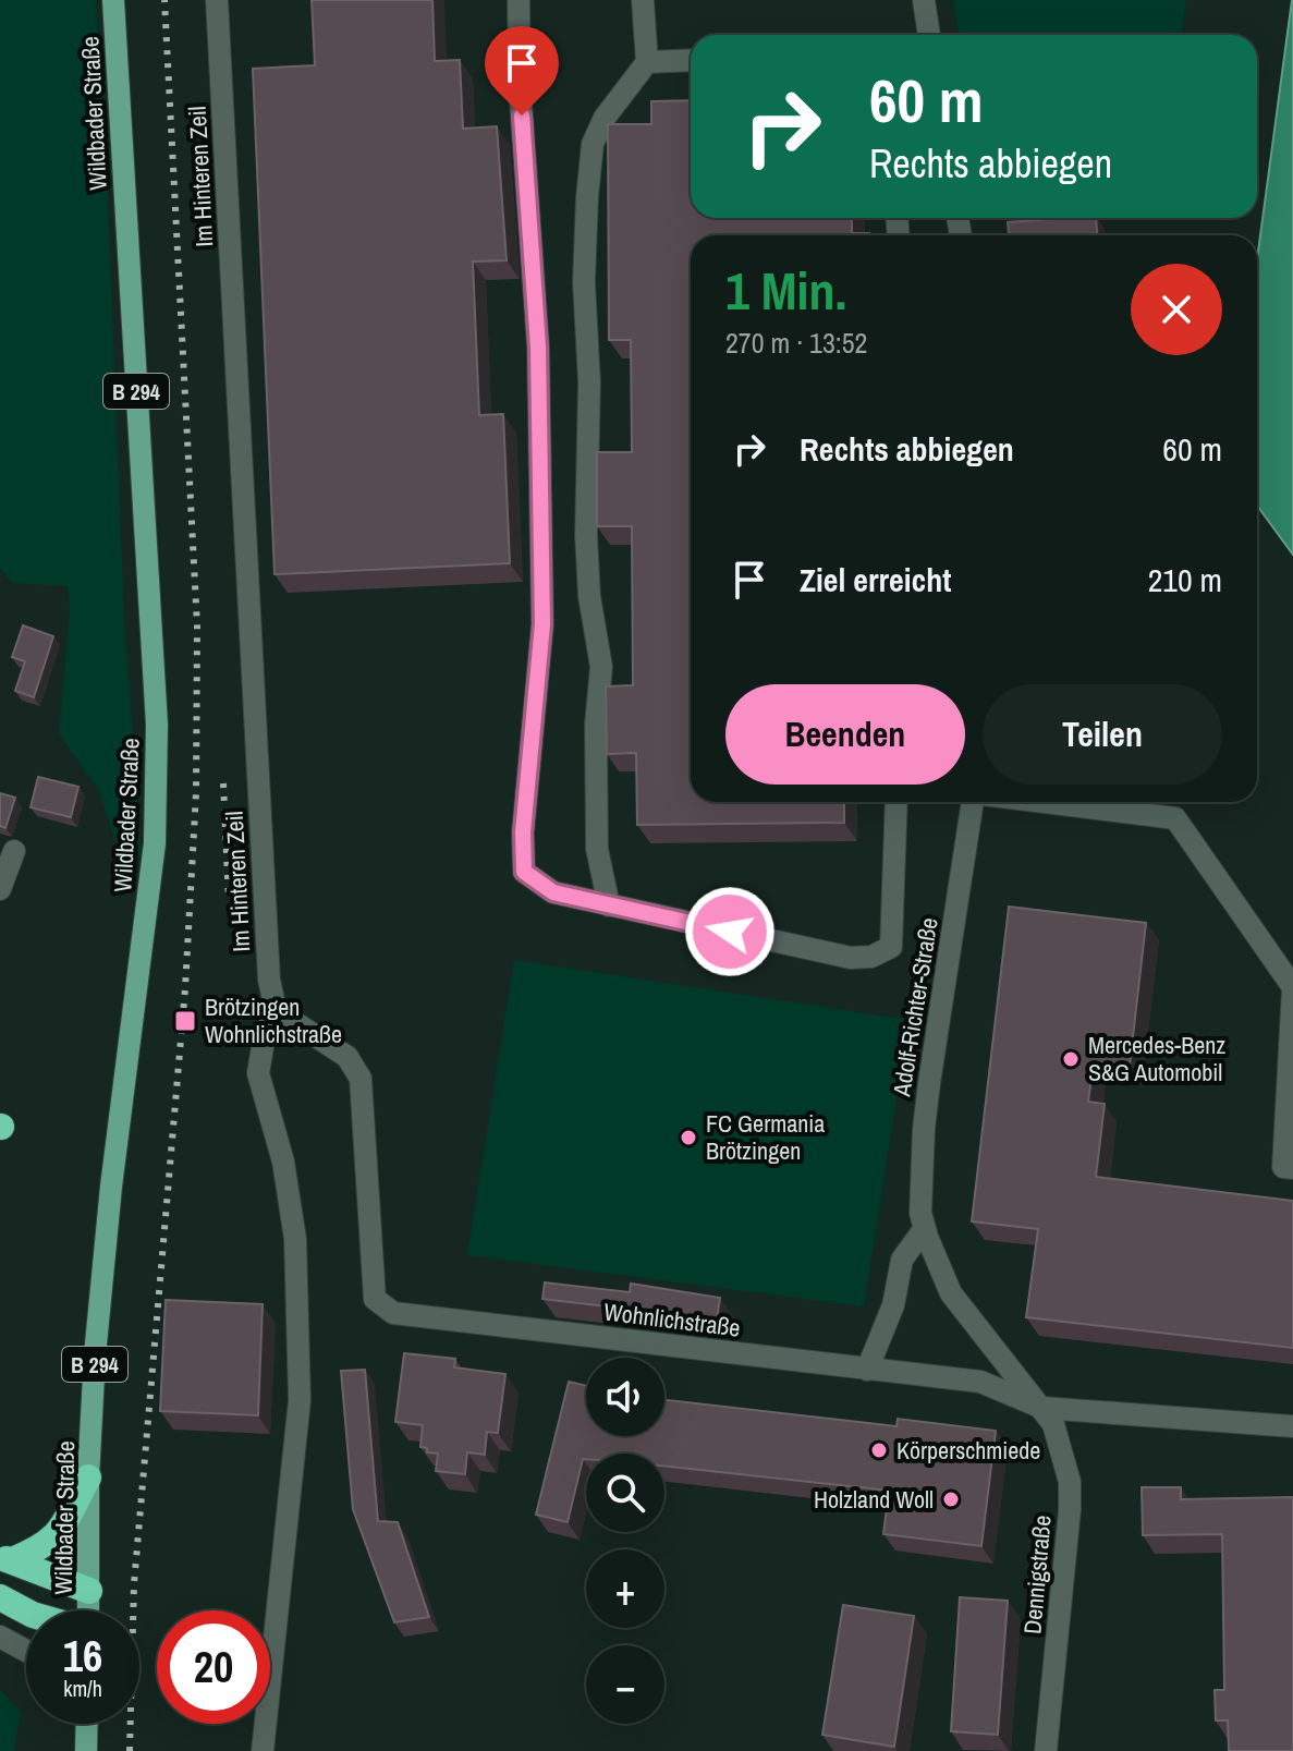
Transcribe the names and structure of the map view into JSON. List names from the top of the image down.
{
  "streets": {
    "main road": ["Wildbader Straße", "B 294"],
    "street": [
      "Im Hinteren Zeil",
      "Adolf-Richter-Straße",
      "Wohnlichstraße",
      "Dennigstraße"
    ]
  },
  "crossings": [
    ["Im Hinteren Zeil", "Wohnlichstraße"],
    ["Adolf-Richter-Straße", "Wohnlichstraße"],
    ["Adolf-Richter-Straße", "Dennigstraße"],
    ["Wohnlichstraße", "Dennigstraße"]
  ],
  "places": {
    "transit": ["Brötzingen Wohnlichstraße"],
    "other": [
      "Mercedes-Benz S&G Automobil",
      "FC Germania Brötzingen",
      "Körperschmiede",
      "Holzland Woll"
    ]
  },
  "page": {
    "turn": ["60 m", "Rechts abbiegen"],
    "heading": ["1 Min.", "270 m · 13:52"],
    "list": [
      {
        "name": "Rechts abbiegen",
        "value": "60 m"
      },
      {
        "name": "Ziel erreicht",
        "value": "210 m"
      }
    ],
    "buttons": ["Beenden", "Teilen"],
    "map_buttons": ["+", "−"],
    "speed": "16 km/h",
    "limit": "20"
  }
}
